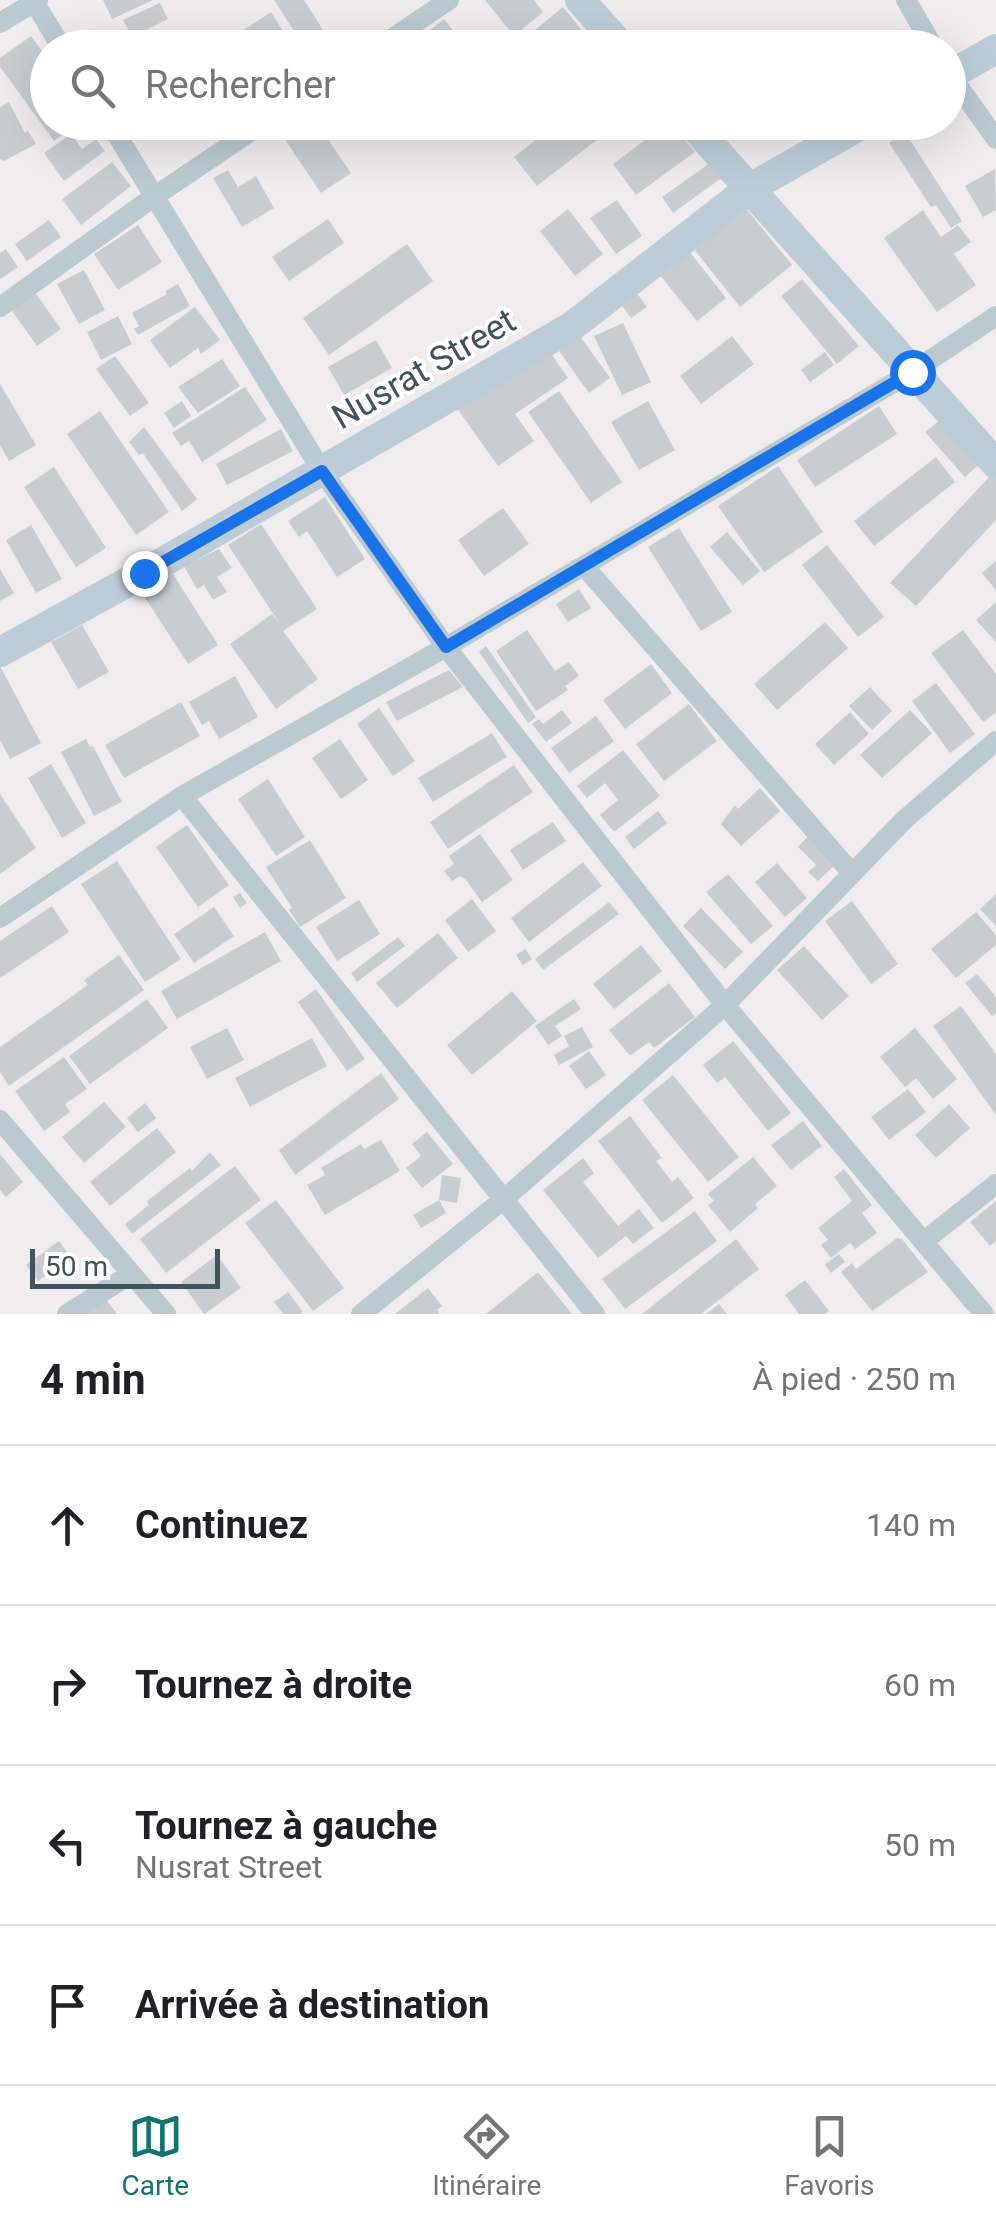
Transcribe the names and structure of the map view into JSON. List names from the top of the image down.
{
  "streets": {
    "street": ["Nusrat Street"]
  },
  "scale_bar": "50 m",
  "page": {
    "search": "Rechercher",
    "scale": "50 m",
    "heading": ["4 min", "À pied · 250 m"],
    "list": [
      ["Continuez", "140 m"],
      ["Tournez à droite", "60 m"],
      ["Tournez à gauche", "Nusrat Street", "50 m"],
      "Arrivée à destination"
    ],
    "nav": ["Carte", "Itinéraire", "Favoris"]
  }
}
